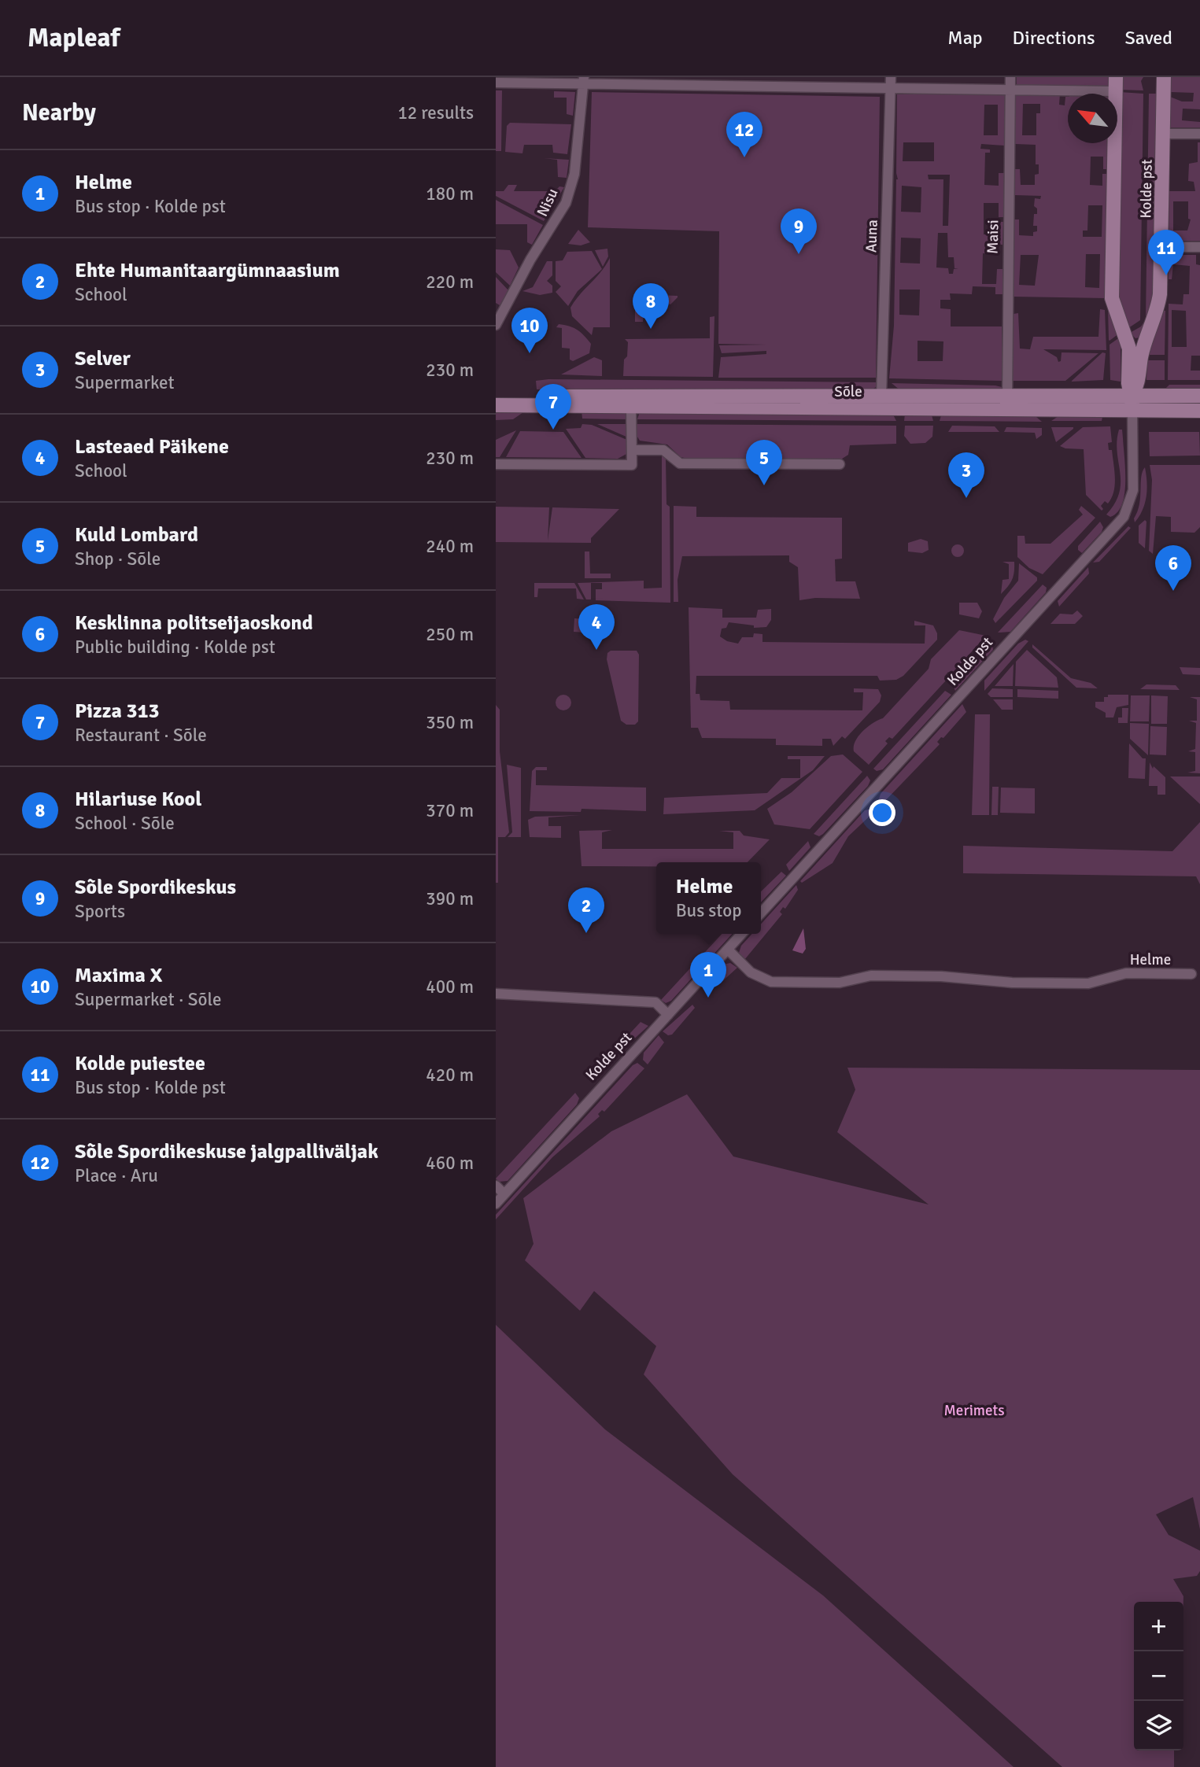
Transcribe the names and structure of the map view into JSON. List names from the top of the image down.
{
  "streets": {
    "main road": ["Kolde pst", "Sõle"],
    "street": [
      "Nisu",
      "Auna",
      "Maisi",
      "Helme"
    ]
  },
  "crossings": [
    ["Kolde pst", "Sõle"],
    ["Kolde pst", "Helme"],
    ["Auna", "Sõle"],
    ["Maisi", "Sõle"]
  ],
  "parks": ["Merimets"],
  "north": "top left",
  "page": {
    "header": "Mapleaf",
    "nav": ["Map", "Directions", "Saved"],
    "heading": ["Nearby", "12 results"],
    "pins": [
      "12",
      "9",
      "11",
      "8",
      "10",
      "7",
      "5",
      "3",
      "6",
      "4",
      "2",
      "1"
    ],
    "list": [
      {
        "mark": "1",
        "name": "Helme",
        "note": "Bus stop · Kolde pst",
        "value": "180 m"
      },
      {
        "mark": "2",
        "name": "Ehte Humanitaargümnaasium",
        "note": "School",
        "value": "220 m"
      },
      {
        "mark": "3",
        "name": "Selver",
        "note": "Supermarket",
        "value": "230 m"
      },
      {
        "mark": "4",
        "name": "Lasteaed Päikene",
        "note": "School",
        "value": "230 m"
      },
      {
        "mark": "5",
        "name": "Kuld Lombard",
        "note": "Shop · Sõle",
        "value": "240 m"
      },
      {
        "mark": "6",
        "name": "Kesklinna politseijaoskond",
        "note": "Public building · Kolde pst",
        "value": "250 m"
      },
      {
        "mark": "7",
        "name": "Pizza 313",
        "note": "Restaurant · Sõle",
        "value": "350 m"
      },
      {
        "mark": "8",
        "name": "Hilariuse Kool",
        "note": "School · Sõle",
        "value": "370 m"
      },
      {
        "mark": "9",
        "name": "Sõle Spordikeskus",
        "note": "Sports",
        "value": "390 m"
      },
      {
        "mark": "10",
        "name": "Maxima X",
        "note": "Supermarket · Sõle",
        "value": "400 m"
      },
      {
        "mark": "11",
        "name": "Kolde puiestee",
        "note": "Bus stop · Kolde pst",
        "value": "420 m"
      },
      {
        "mark": "12",
        "name": "Sõle Spordikeskuse jalgpalliväljak",
        "note": "Place · Aru",
        "value": "460 m"
      }
    ],
    "popup": ["Helme", "Bus stop"],
    "map_buttons": ["+", "−"]
  }
}
